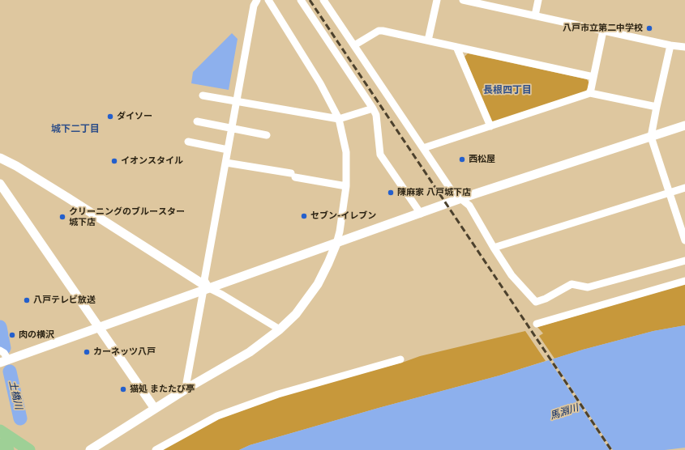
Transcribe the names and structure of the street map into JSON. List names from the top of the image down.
{
  "districts": ["長根四丁目", "城下二丁目"],
  "water": ["土橋川", "馬淵川"],
  "places": [
    "八戸市立第二中学校",
    "ダイソー",
    "西松屋",
    "イオンスタイル",
    "陳麻家 八戸城下店",
    "セブン-イレブン",
    "クリーニングのブルースター 城下店",
    "八戸テレビ放送",
    "肉の横沢",
    "カーネッツ八戸",
    "猫処 またたび亭"
  ]
}
